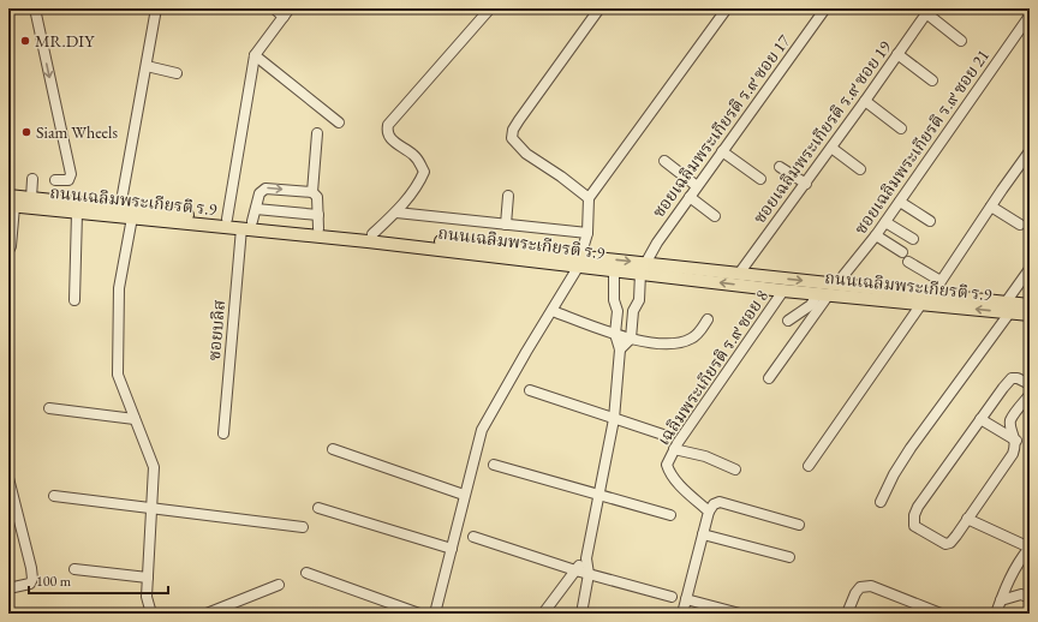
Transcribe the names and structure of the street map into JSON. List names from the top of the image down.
{
  "streets": {
    "main road": ["ถนนเฉลิมพระเกียรติ ร.9"],
    "street": [
      "ซอยเฉลิมพระเกียรติ ร.๙ ซอย 17",
      "ซอยเฉลิมพระเกียรติ ร.๙ ซอย 19",
      "ซอยเฉลิมพระเกียรติ ร.๙ ซอย 21",
      "ซอยบลิส",
      "เฉลิมพระเกียรติ ร.๙ ซอย 8"
    ]
  },
  "crossings": [
    ["ซอยเฉลิมพระเกียรติ ร.๙ ซอย 17", "ถนนเฉลิมพระเกียรติ ร.9"],
    ["ซอยเฉลิมพระเกียรติ ร.๙ ซอย 19", "ถนนเฉลิมพระเกียรติ ร.9"],
    ["ซอยเฉลิมพระเกียรติ ร.๙ ซอย 21", "ถนนเฉลิมพระเกียรติ ร.9"],
    ["ถนนเฉลิมพระเกียรติ ร.9", "ซอยบลิส"],
    ["ถนนเฉลิมพระเกียรติ ร.9", "เฉลิมพระเกียรติ ร.๙ ซอย 8"]
  ],
  "places": ["MR.DIY", "Siam Wheels"],
  "scale_bar": "100 m"
}
